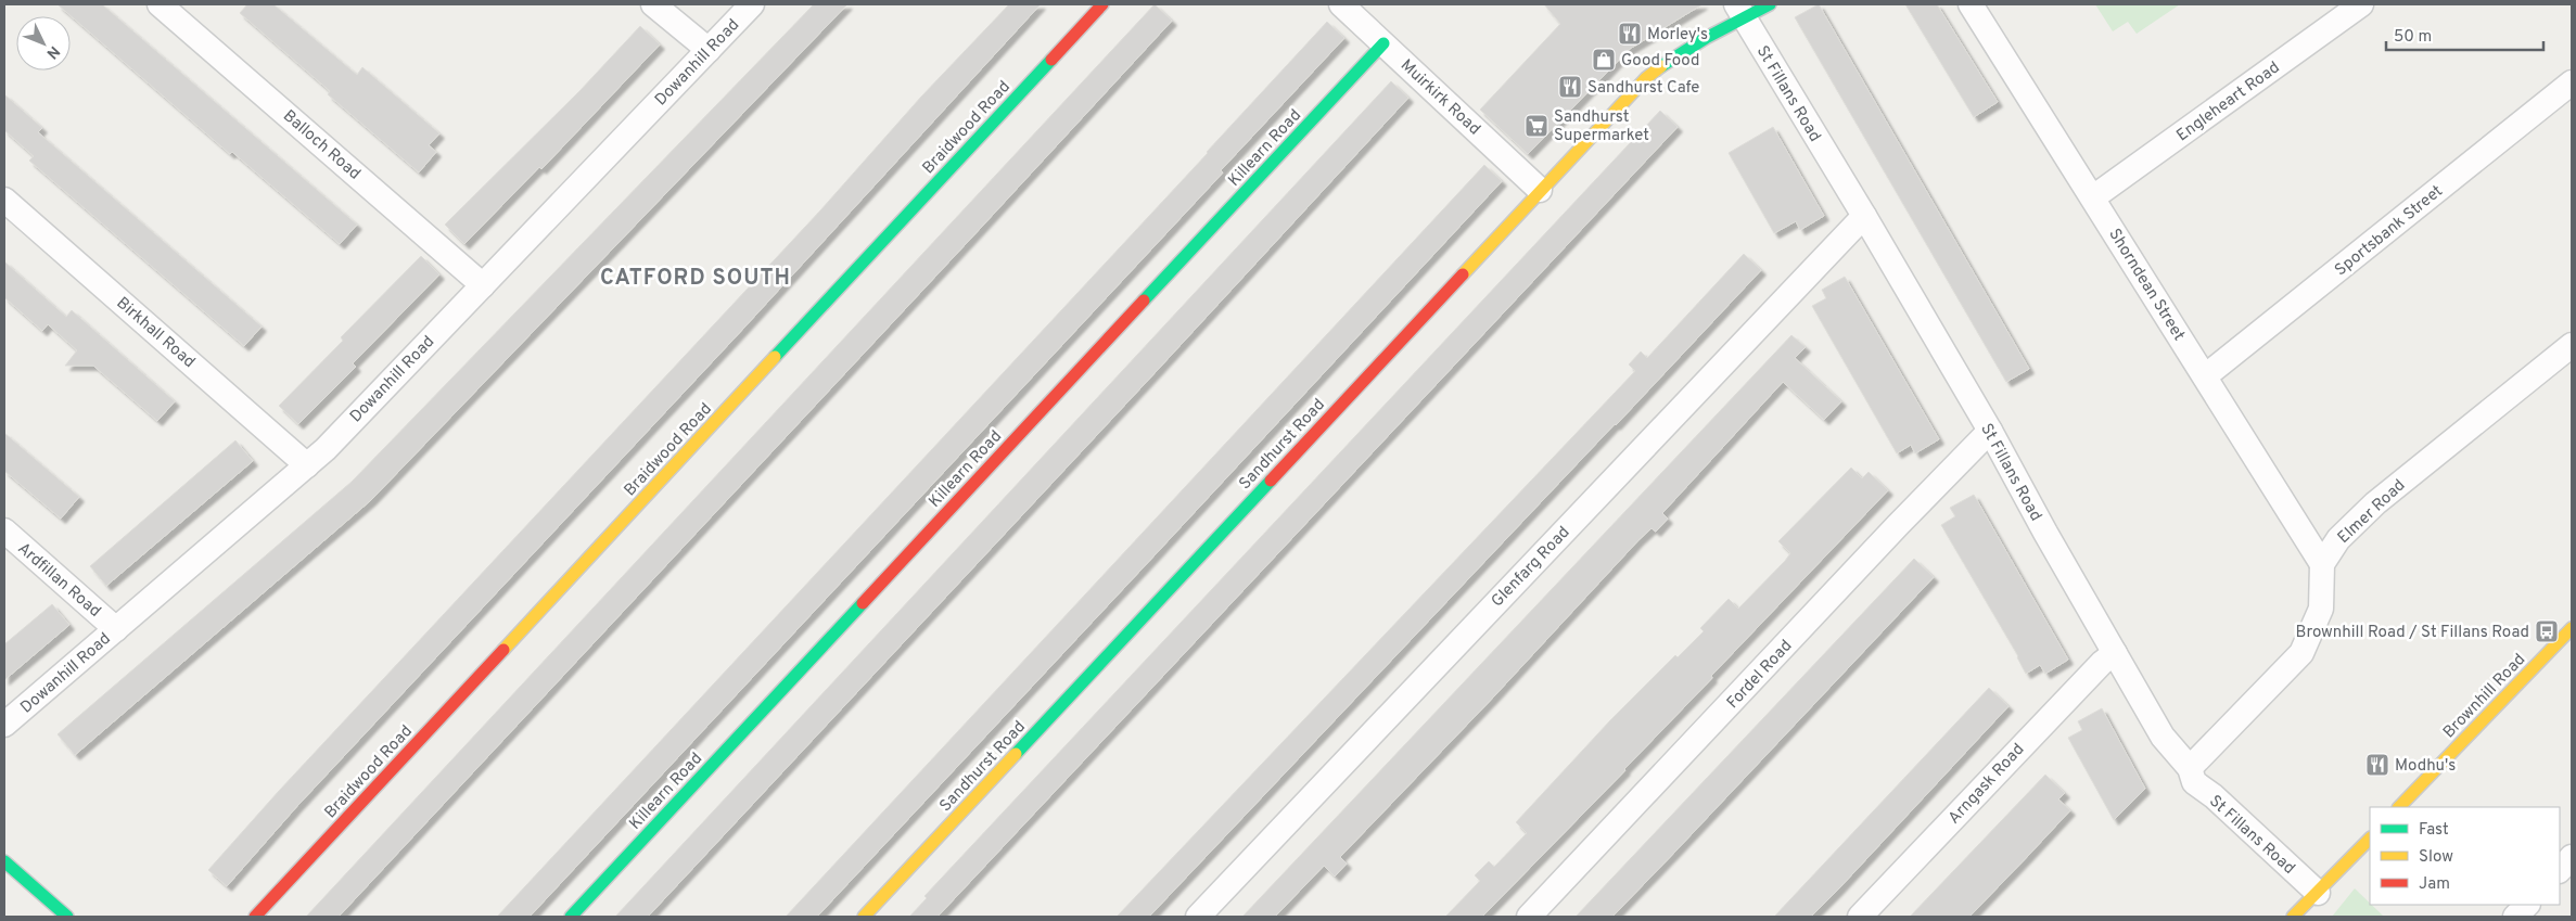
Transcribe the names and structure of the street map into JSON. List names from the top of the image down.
{
  "streets": {
    "main road": [
      "Braidwood Road",
      "Killearn Road",
      "Sandhurst Road",
      "Brownhill Road"
    ],
    "street": [
      "Dowanhill Road",
      "St Fillans Road",
      "Muirkirk Road",
      "Engleheart Road",
      "Balloch Road",
      "Sportsbank Street",
      "Shorndean Street",
      "Birkhall Road",
      "Elmer Road",
      "Glenfarg Road",
      "Ardfillan Road",
      "Fordel Road",
      "Arngask Road"
    ]
  },
  "crossings": [
    ["Dowanhill Road", "Balloch Road"],
    ["Dowanhill Road", "Birkhall Road"],
    ["Dowanhill Road", "Ardfillan Road"],
    ["St Fillans Road", "Sandhurst Road"],
    ["St Fillans Road", "Glenfarg Road"],
    ["St Fillans Road", "Fordel Road"],
    ["St Fillans Road", "Arngask Road"],
    ["Muirkirk Road", "Killearn Road"],
    ["Muirkirk Road", "Sandhurst Road"],
    ["Engleheart Road", "Shorndean Street"],
    ["Sportsbank Street", "Shorndean Street"],
    ["Shorndean Street", "Elmer Road"]
  ],
  "districts": ["CATFORD SOUTH"],
  "places": {
    "restaurant": ["Morley's", "Sandhurst Cafe", "Modhu's"],
    "shop": ["Good Food"],
    "supermarket": ["Sandhurst Supermarket"],
    "bus stop": ["Brownhill Road / St Fillans Road"]
  },
  "legend": ["Fast", "Slow", "Jam"],
  "scale_bar": "50 m",
  "north": "bottom right"
}
